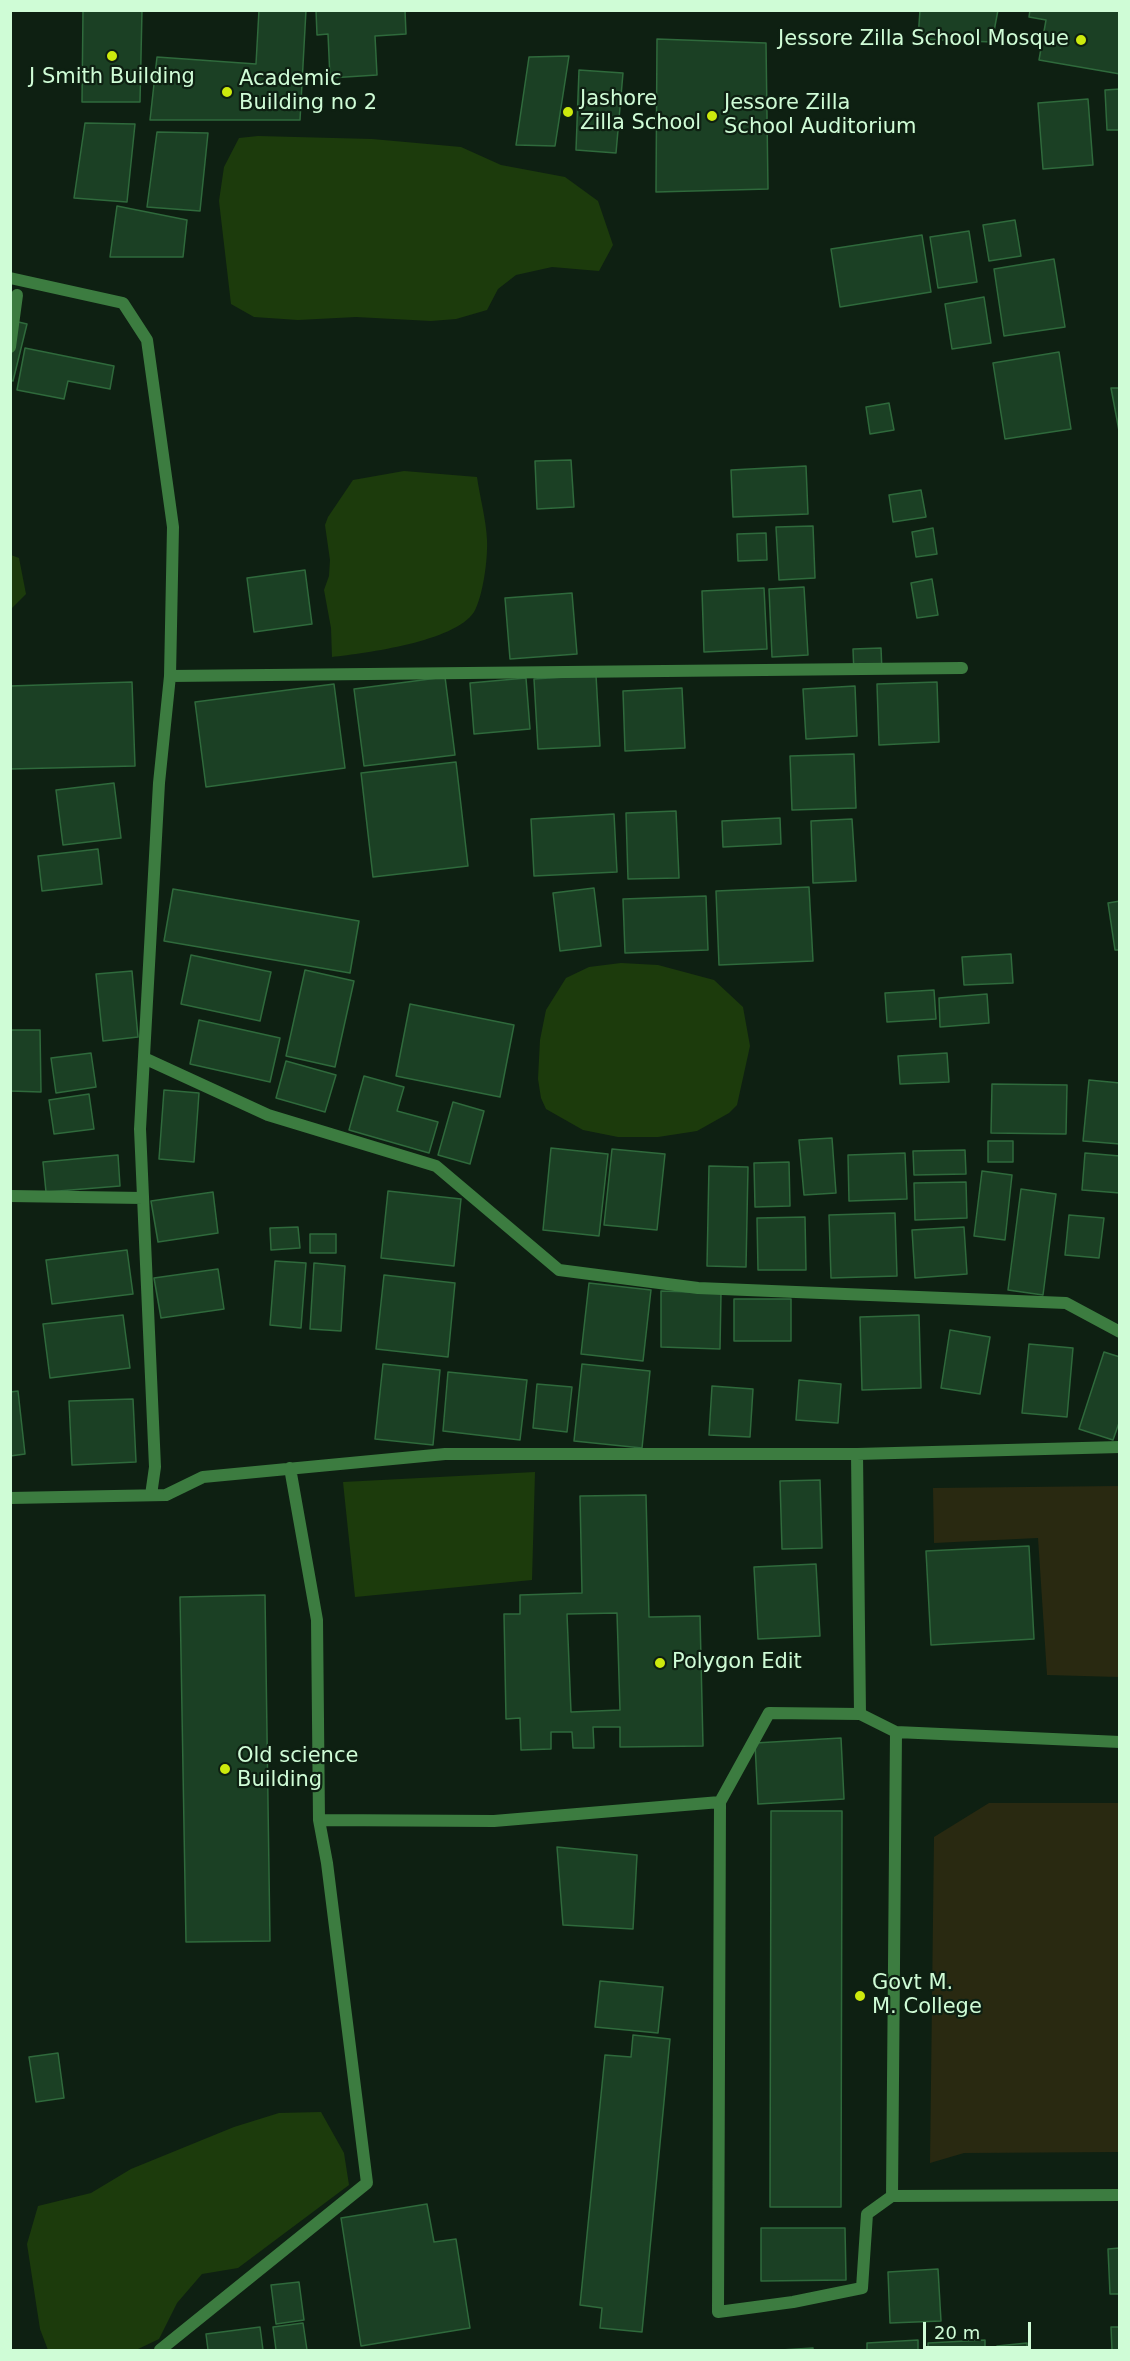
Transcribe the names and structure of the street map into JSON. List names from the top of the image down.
{
  "places": [
    "Jessore Zilla School Mosque",
    "J Smith Building",
    "Academic Building no 2",
    "Jashore Zilla School",
    "Jessore Zilla School Auditorium",
    "Polygon Edit",
    "Old science Building",
    "Govt M. M. College"
  ],
  "scale_bar": "20 m"
}
